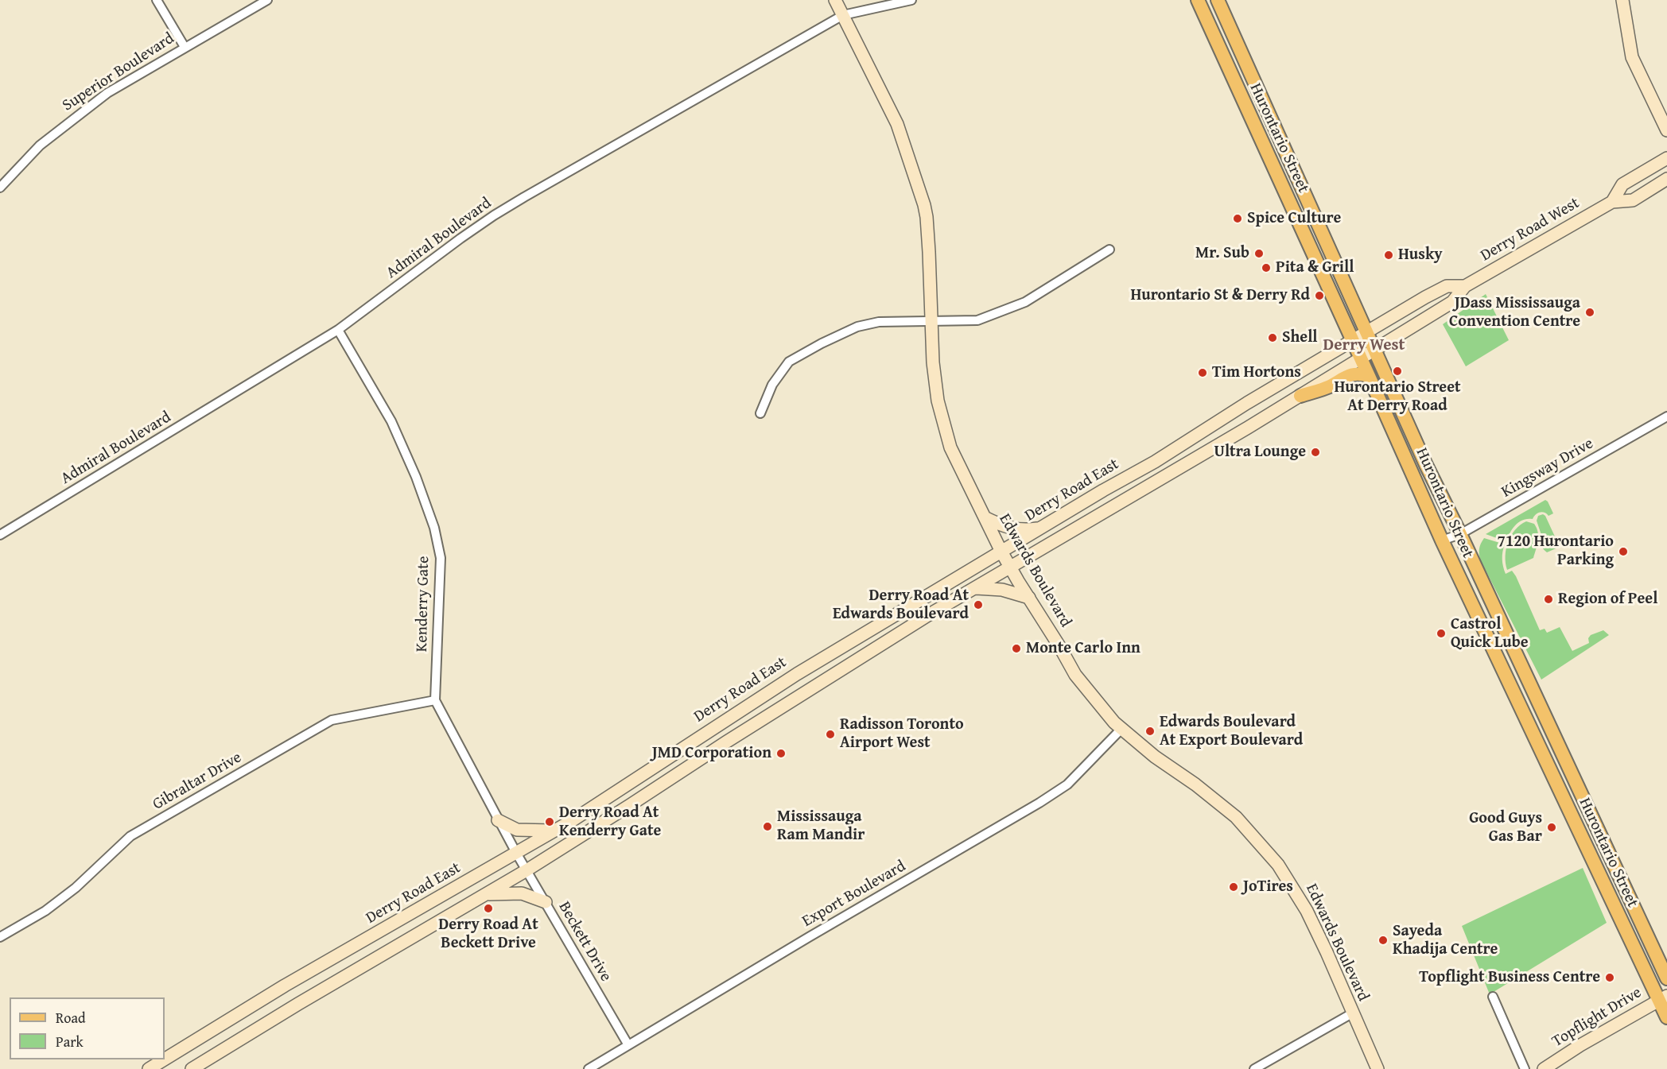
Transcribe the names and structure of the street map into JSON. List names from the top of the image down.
{
  "streets": {
    "main road": [
      "Hurontario Street",
      "Derry Road West",
      "Derry Road East",
      "Edwards Boulevard",
      "Topflight Drive"
    ],
    "street": [
      "Superior Boulevard",
      "Admiral Boulevard",
      "Kingsway Drive",
      "Kenderry Gate",
      "Gibraltar Drive",
      "Export Boulevard",
      "Beckett Drive"
    ]
  },
  "crossings": [
    ["Hurontario Street", "Derry Road West"],
    ["Hurontario Street", "Kingsway Drive"],
    ["Hurontario Street", "Derry Road East"],
    ["Hurontario Street", "Topflight Drive"],
    ["Derry Road West", "Derry Road East"],
    ["Admiral Boulevard", "Edwards Boulevard"],
    ["Admiral Boulevard", "Kenderry Gate"],
    ["Derry Road East", "Edwards Boulevard"],
    ["Derry Road East", "Beckett Drive"],
    ["Edwards Boulevard", "Export Boulevard"],
    ["Kenderry Gate", "Gibraltar Drive"],
    ["Export Boulevard", "Beckett Drive"]
  ],
  "districts": ["Derry West"],
  "places": [
    "Spice Culture",
    "Mr. Sub",
    "Husky",
    "Pita & Grill",
    "Hurontario St & Derry Rd",
    "JDass Mississauga Convention Centre",
    "Shell",
    "Hurontario Street At Derry Road",
    "Tim Hortons",
    "Ultra Lounge",
    "7120 Hurontario Parking",
    "Region of Peel",
    "Derry Road At Edwards Boulevard",
    "Castrol Quick Lube",
    "Monte Carlo Inn",
    "Edwards Boulevard At Export Boulevard",
    "Radisson Toronto Airport West",
    "JMD Corporation",
    "Derry Road At Kenderry Gate",
    "Mississauga Ram Mandir",
    "Good Guys Gas Bar",
    "JoTires",
    "Derry Road At Beckett Drive",
    "Sayeda Khadija Centre",
    "Topflight Business Centre"
  ],
  "legend": ["Road", "Park"]
}
